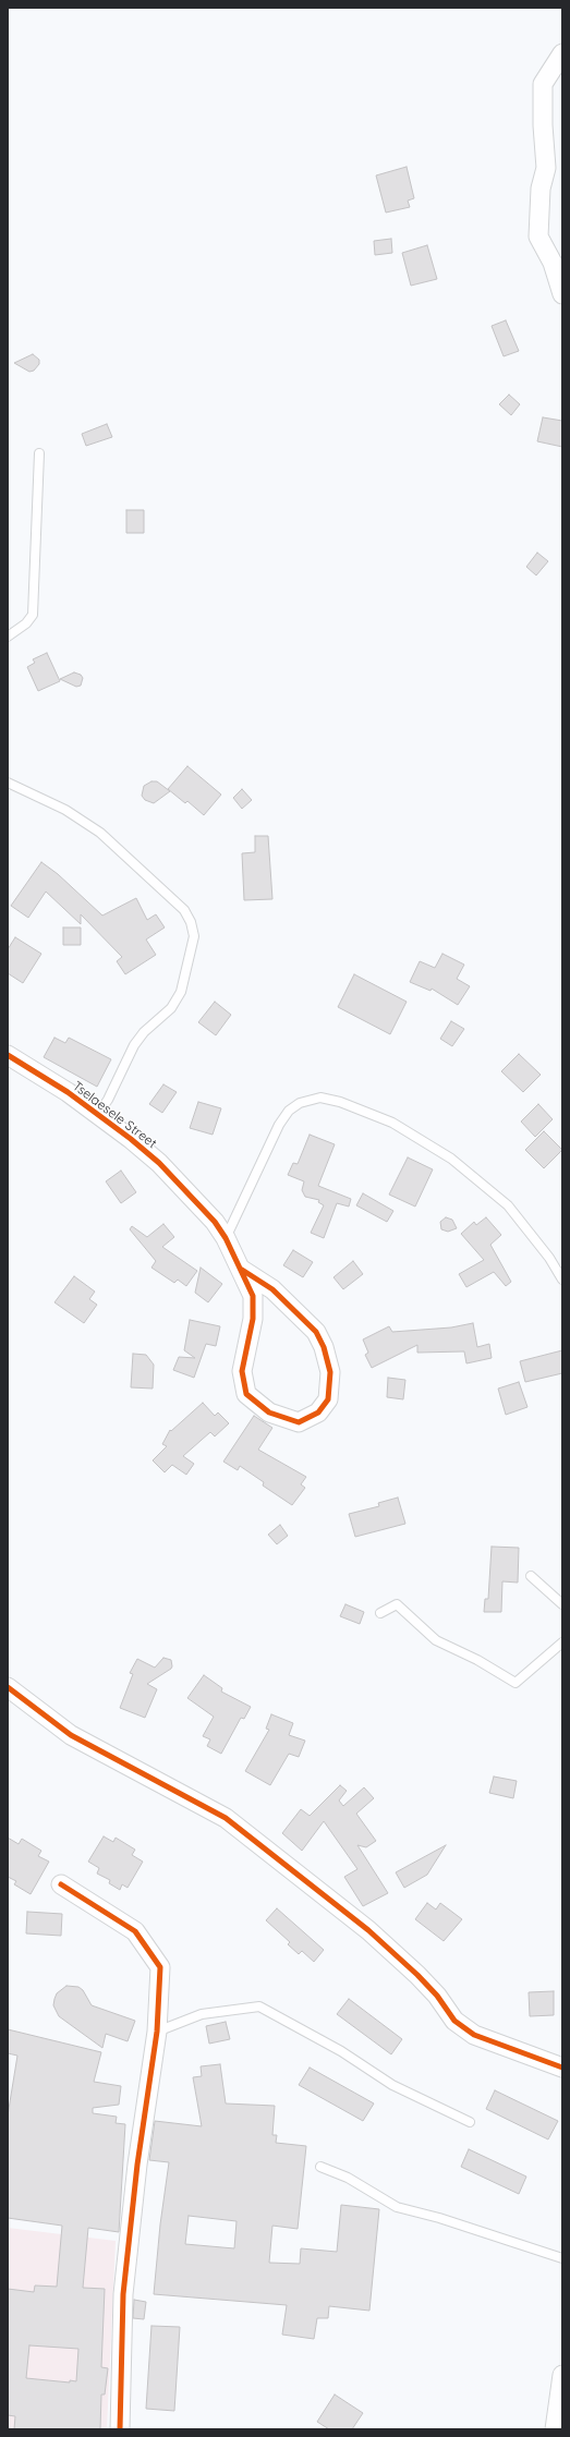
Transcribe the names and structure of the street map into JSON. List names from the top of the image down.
{
  "streets": {
    "street": ["Tselaesele Street"]
  }
}
